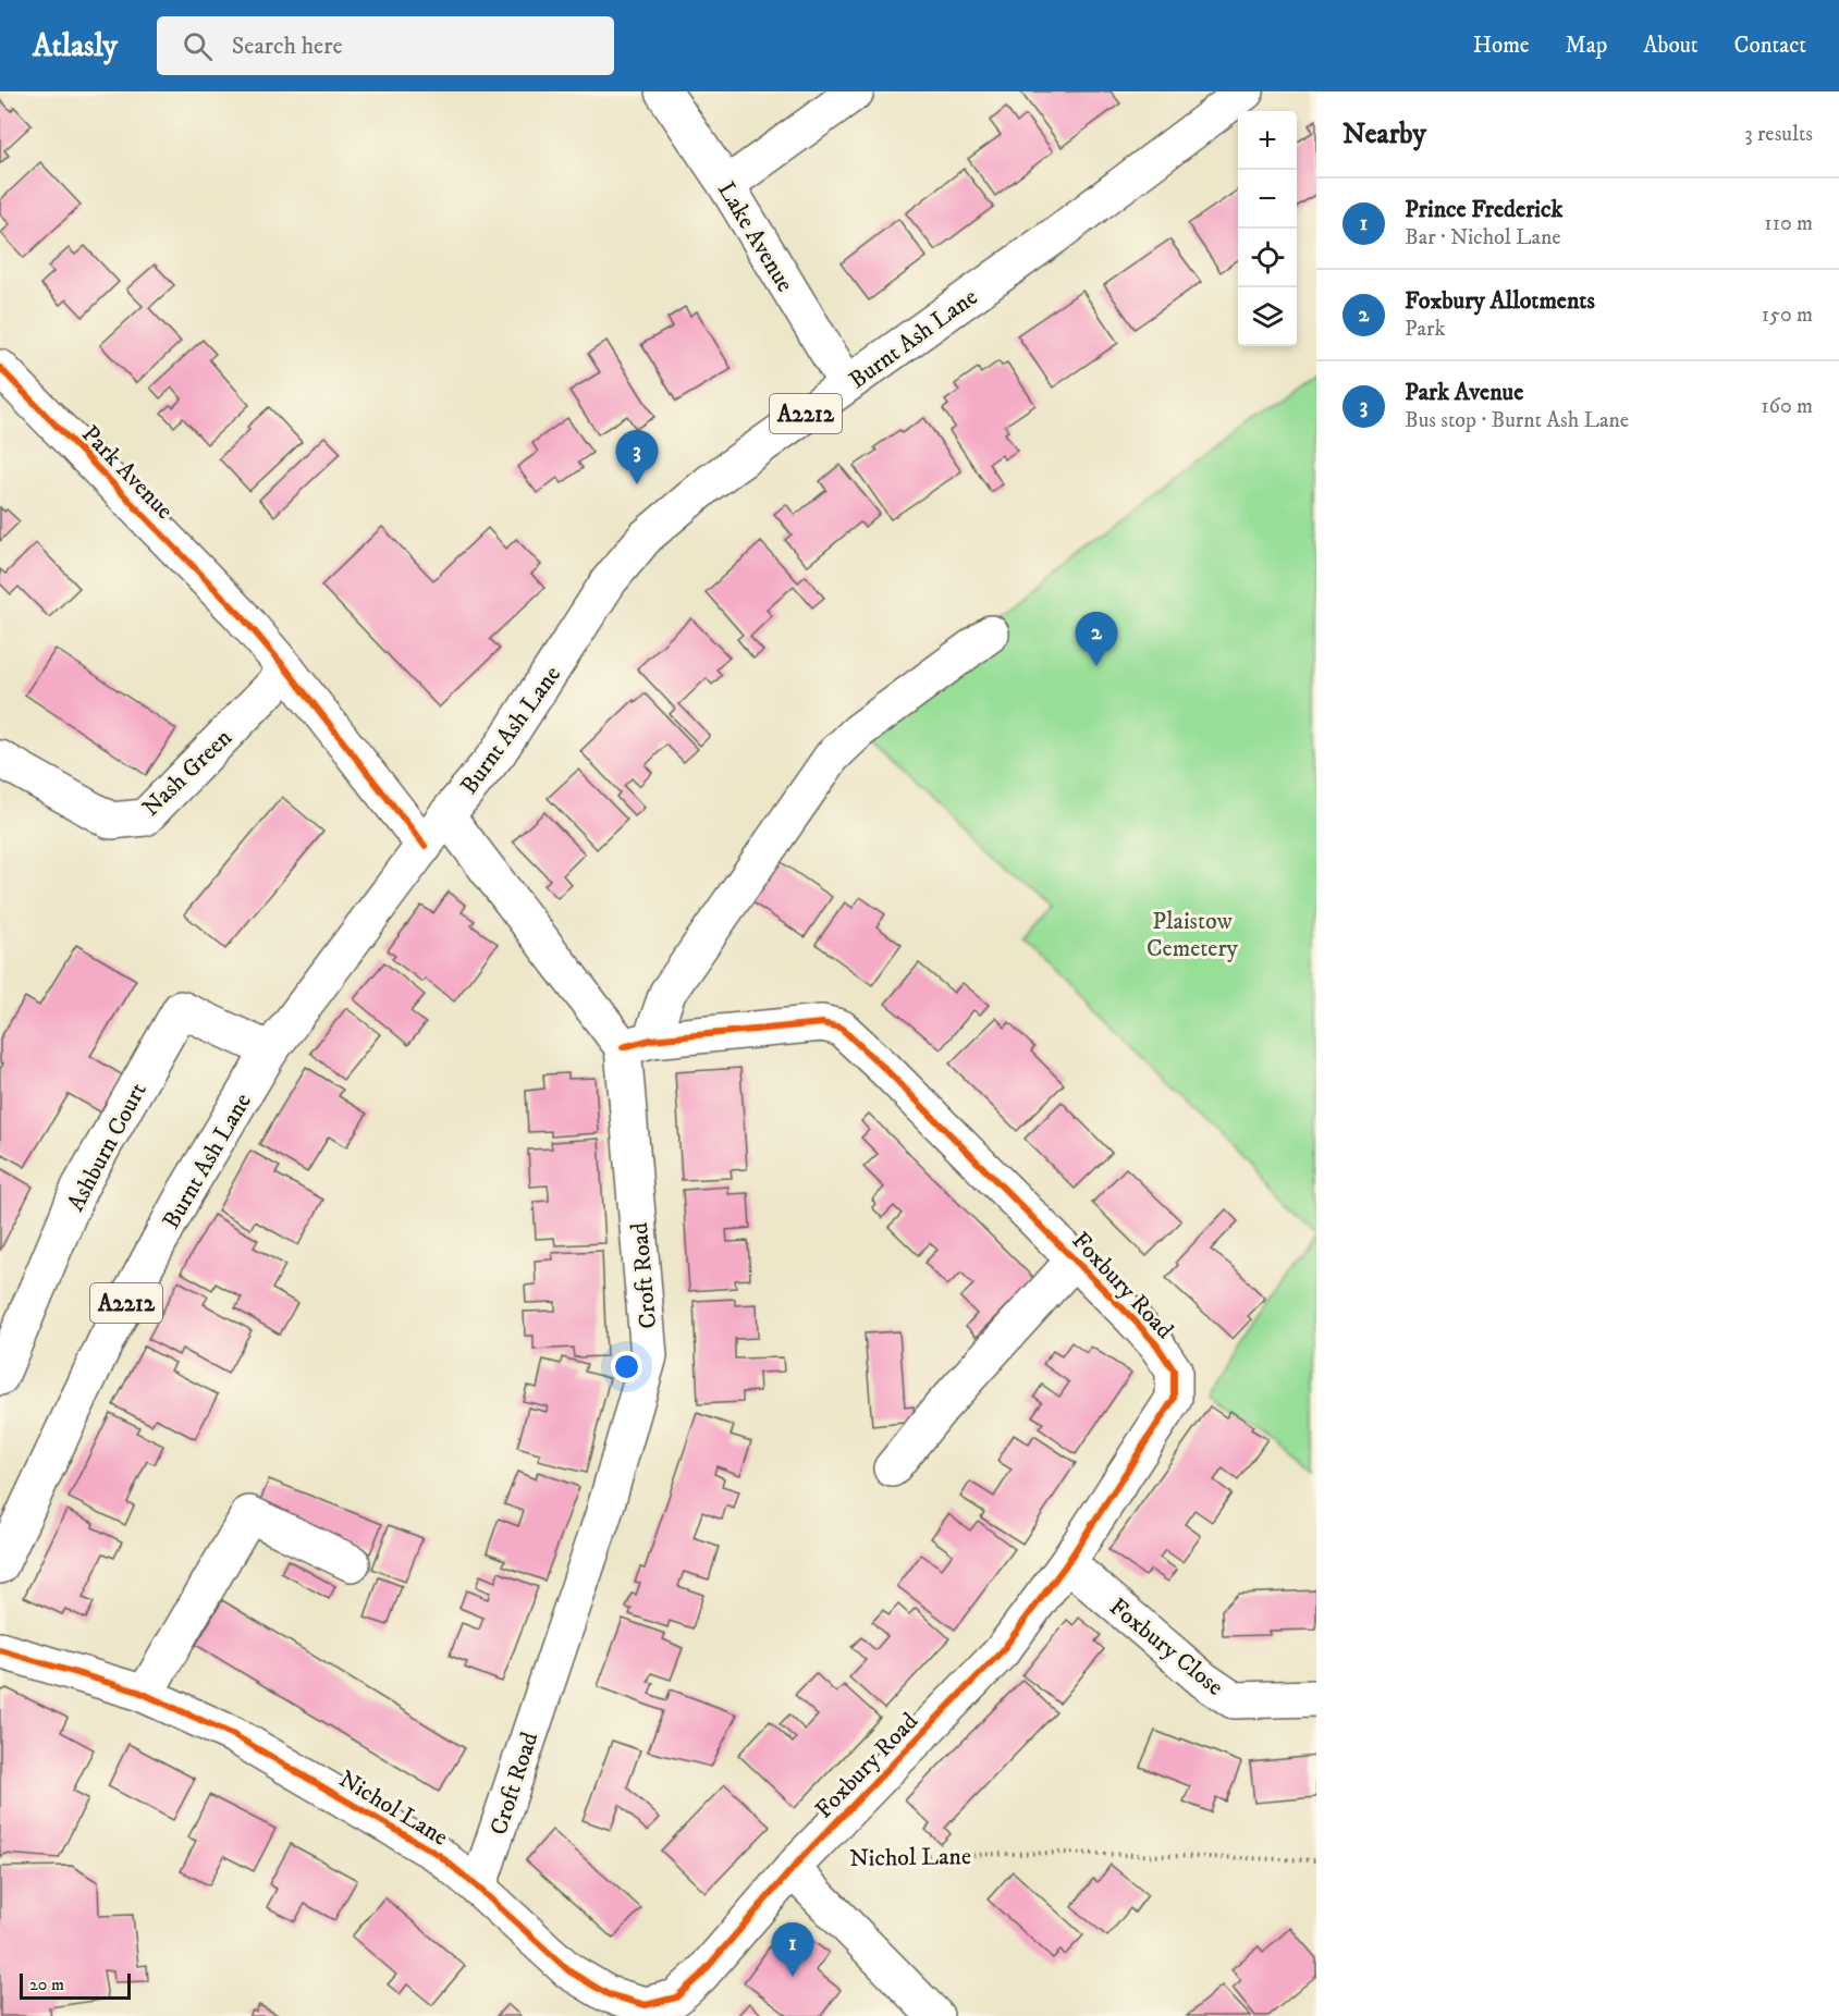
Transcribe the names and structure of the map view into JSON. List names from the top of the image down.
{
  "streets": {
    "street": [
      "Lake Avenue",
      "Burnt Ash Lane",
      "A2212",
      "Park Avenue",
      "Nash Green",
      "Ashburn Court",
      "Croft Road",
      "Foxbury Road",
      "Foxbury Close",
      "Nichol Lane"
    ]
  },
  "crossings": [
    ["Lake Avenue", "Burnt Ash Lane"],
    ["Burnt Ash Lane", "Park Avenue"],
    ["Burnt Ash Lane", "Ashburn Court"],
    ["Park Avenue", "Nash Green"],
    ["Croft Road", "Foxbury Road"],
    ["Croft Road", "Nichol Lane"],
    ["Foxbury Road", "Foxbury Close"],
    ["Foxbury Road", "Nichol Lane"]
  ],
  "parks": ["Plaistow Cemetery"],
  "scale_bar": "20 m",
  "page": {
    "header": "Atlasly",
    "search": "Search here",
    "nav": [
      "Home",
      "Map",
      "About",
      "Contact"
    ],
    "heading": ["Nearby", "3 results"],
    "map_buttons": ["+", "−"],
    "list": [
      {
        "mark": "1",
        "name": "Prince Frederick",
        "note": "Bar · Nichol Lane",
        "value": "110 m"
      },
      {
        "mark": "2",
        "name": "Foxbury Allotments",
        "note": "Park",
        "value": "150 m"
      },
      {
        "mark": "3",
        "name": "Park Avenue",
        "note": "Bus stop · Burnt Ash Lane",
        "value": "160 m"
      }
    ],
    "pins": ["3", "2", "1"],
    "scale": "20 m"
  }
}
